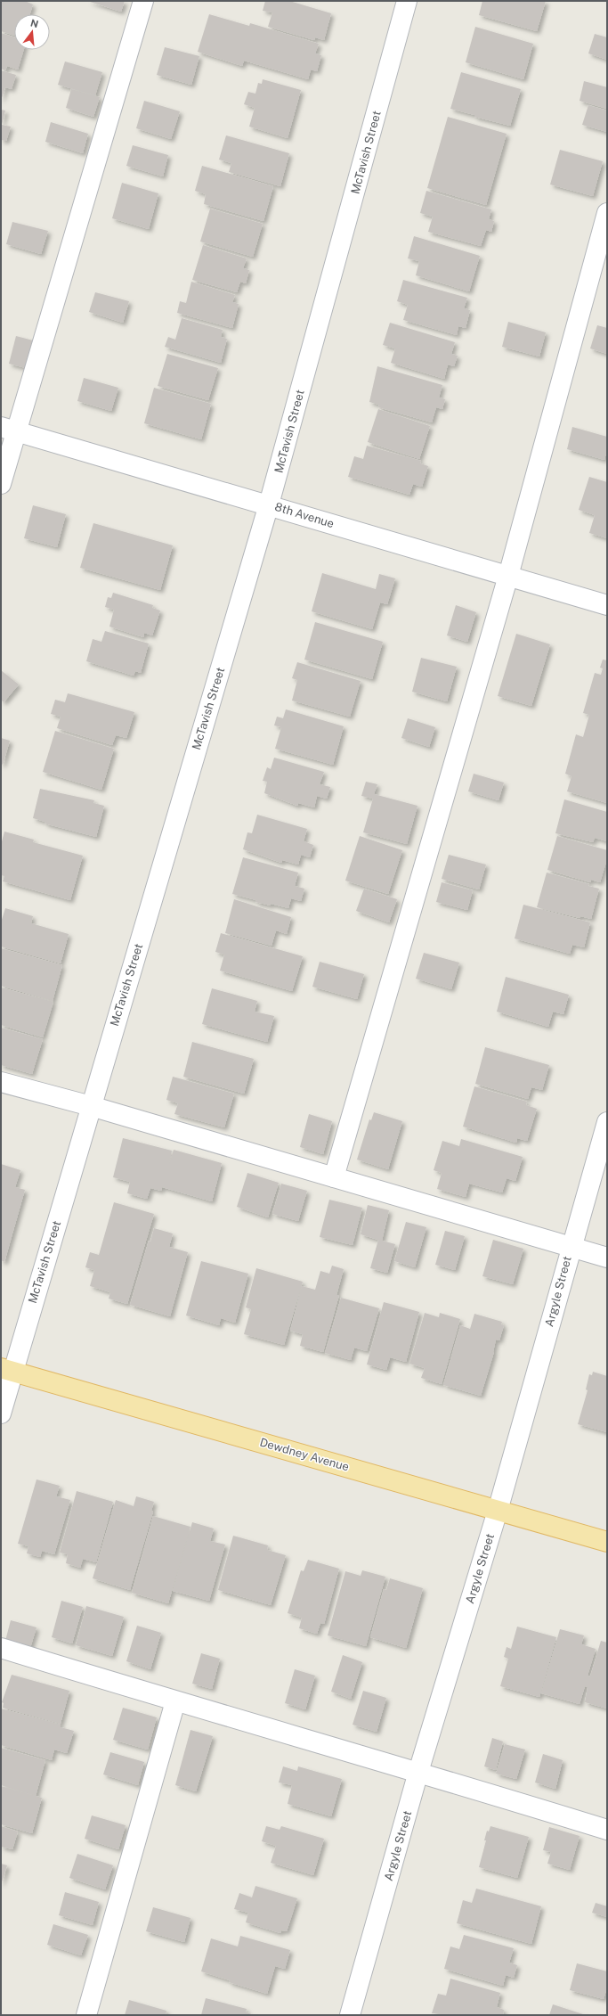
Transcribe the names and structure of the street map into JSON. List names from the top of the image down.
{
  "streets": {
    "main road": ["Dewdney Avenue"],
    "street": ["McTavish Street", "8th Avenue", "Argyle Street"]
  },
  "crossings": [
    ["McTavish Street", "8th Avenue"],
    ["McTavish Street", "Dewdney Avenue"],
    ["Argyle Street", "Dewdney Avenue"]
  ],
  "north": "top"
}
